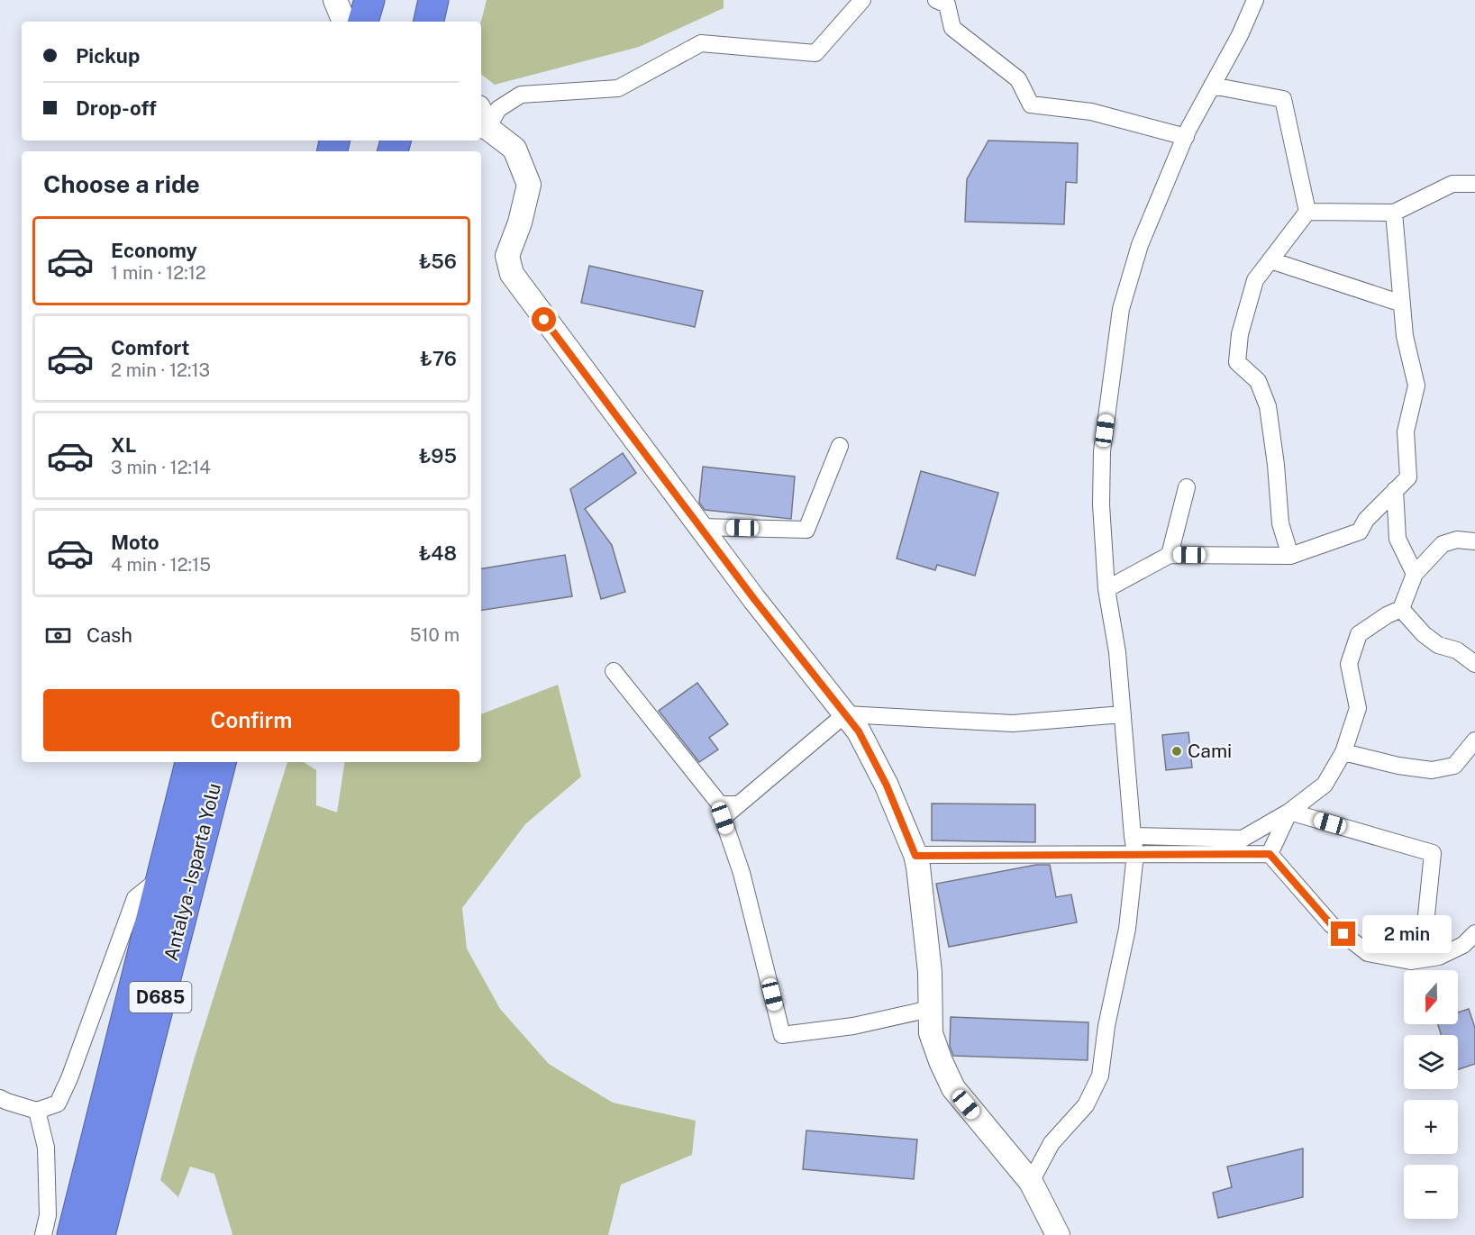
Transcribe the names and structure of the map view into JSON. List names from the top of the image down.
{
  "streets": {
    "highway": ["Antalya - Isparta Yolu", "D685"]
  },
  "places": ["Cami"],
  "north": "bottom",
  "page": {
    "banner": ["Pickup", "Drop-off"],
    "heading": "Choose a ride",
    "list": [
      {
        "name": "Economy",
        "note": "1 min · 12:12",
        "value": "₺56"
      },
      {
        "name": "Comfort",
        "note": "2 min · 12:13",
        "value": "₺76"
      },
      {
        "name": "XL",
        "note": "3 min · 12:14",
        "value": "₺95"
      },
      {
        "name": "Moto",
        "note": "4 min · 12:15",
        "value": "₺48"
      }
    ],
    "pay": ["Cash", "510 m"],
    "buttons": "Confirm",
    "bubble": "2 min",
    "map_buttons": ["+", "−"]
  }
}
